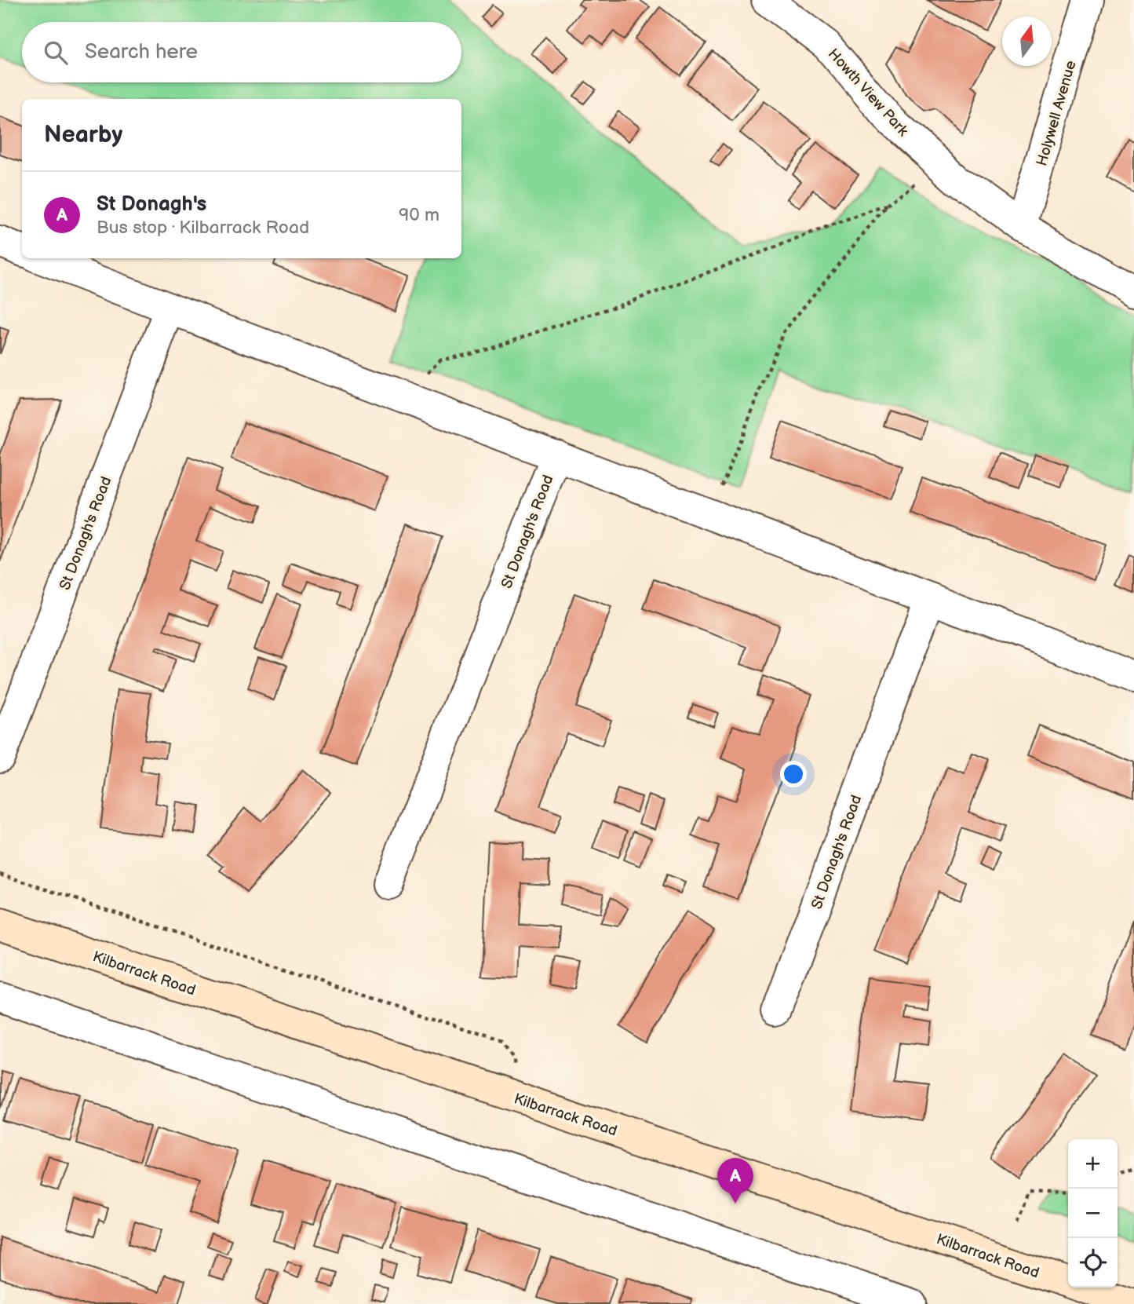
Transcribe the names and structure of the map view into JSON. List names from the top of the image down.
{
  "streets": {
    "main road": ["Kilbarrack Road"],
    "street": ["Howth View Park", "Holywell Avenue", "St Donagh's Road"]
  },
  "crossings": [
    ["Howth View Park", "Holywell Avenue"]
  ],
  "north": "top",
  "page": {
    "search": "Search here",
    "heading": "Nearby",
    "list": [
      {
        "mark": "A",
        "name": "St Donagh's",
        "note": "Bus stop · Kilbarrack Road",
        "value": "90 m"
      }
    ],
    "map_buttons": ["+", "−"],
    "pins": "A"
  }
}
